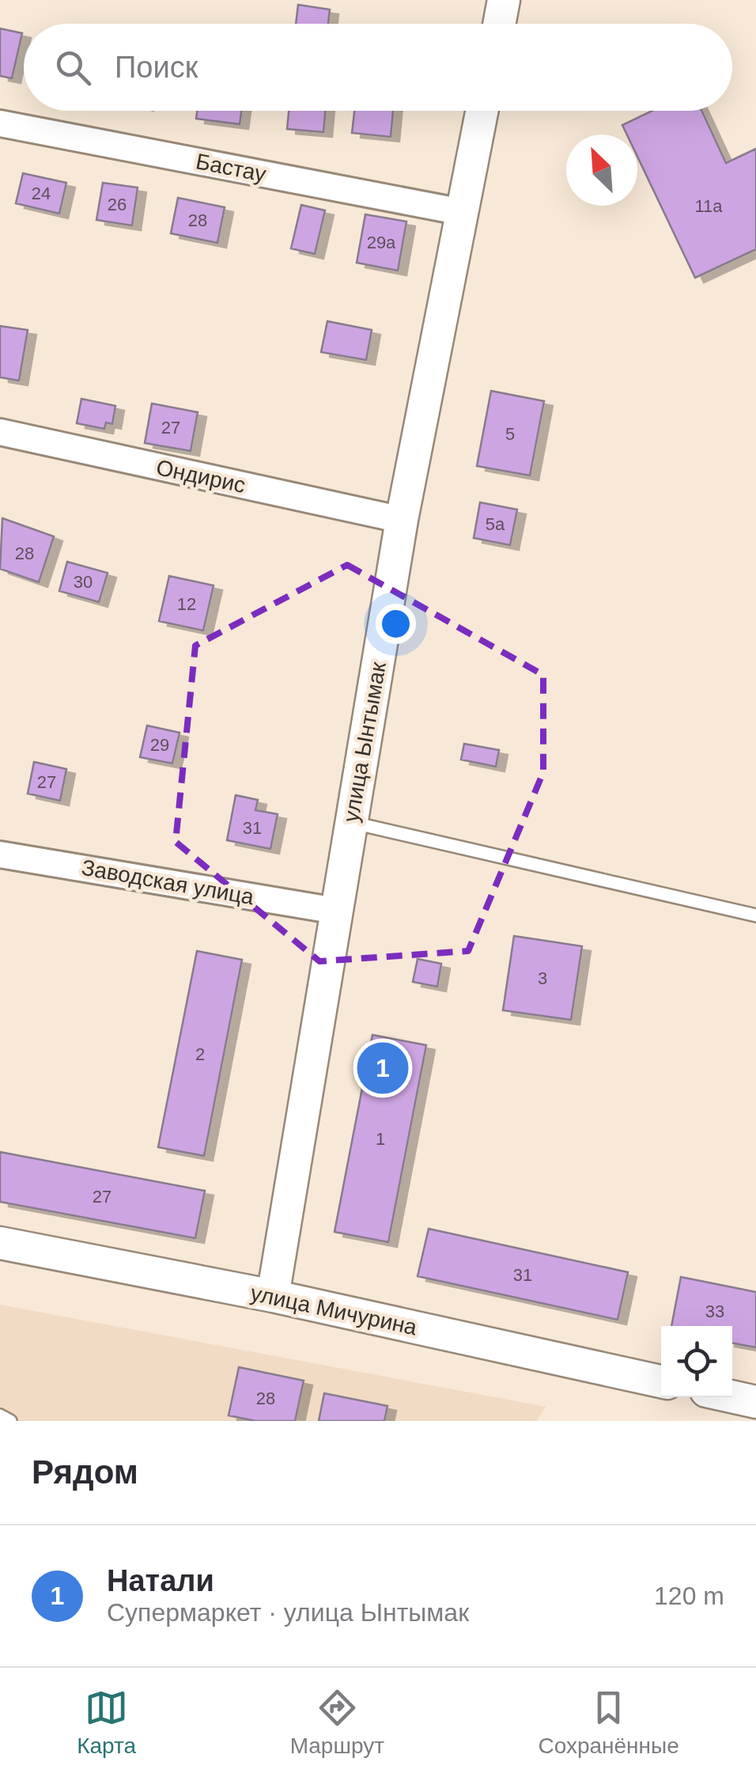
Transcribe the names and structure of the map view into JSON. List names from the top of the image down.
{
  "streets": {
    "street": [
      "Бастау",
      "Ондирис",
      "улица Ынтымак",
      "Заводская улица",
      "улица Мичурина"
    ]
  },
  "crossings": [
    ["Бастау", "улица Ынтымак"],
    ["Ондирис", "улица Ынтымак"],
    ["улица Ынтымак", "Заводская улица"],
    ["улица Ынтымак", "улица Мичурина"]
  ],
  "house_numbers": [
    "24",
    "26",
    "11а",
    "28",
    "29а",
    "27",
    "5",
    "5а",
    "28",
    "30",
    "12",
    "29",
    "27",
    "31",
    "3",
    "2",
    "1",
    "27",
    "31",
    "33",
    "28"
  ],
  "north": "top left",
  "page": {
    "search": "Поиск",
    "pins": "1",
    "heading": "Рядом",
    "list": [
      {
        "mark": "1",
        "name": "Натали",
        "note": "Супермаркет · улица Ынтымак",
        "value": "120 m"
      }
    ],
    "nav": ["Карта", "Маршрут", "Сохранённые"]
  }
}
